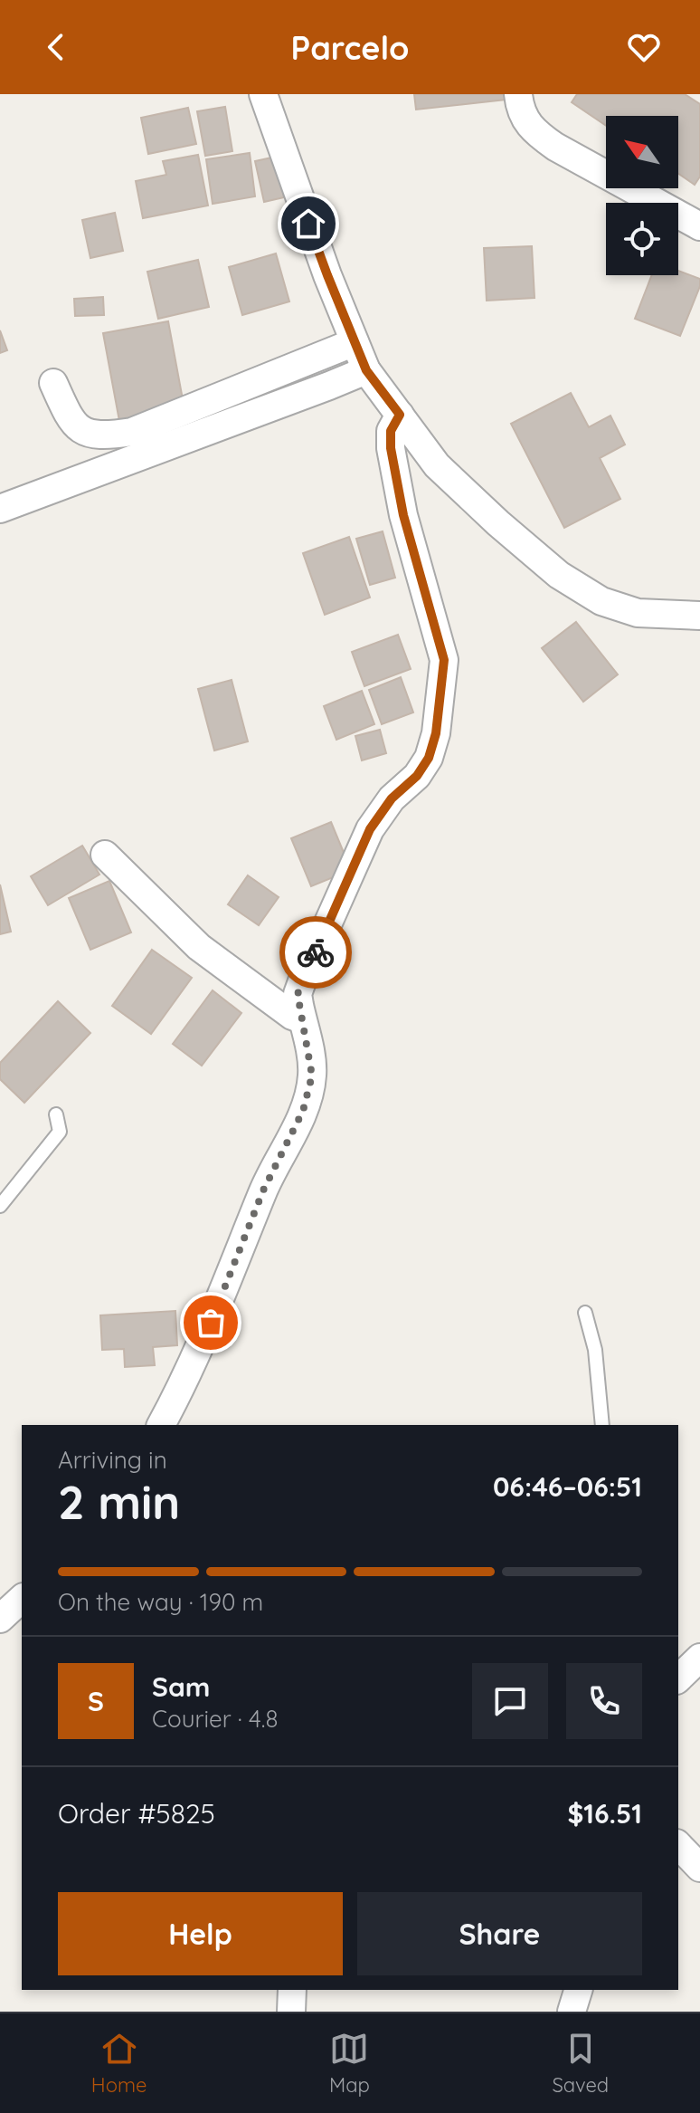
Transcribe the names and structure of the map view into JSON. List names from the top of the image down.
{
  "north": "top left",
  "page": {
    "header": "Parcelo",
    "heading": ["2 min", "Arriving in", "06:46–06:51"],
    "panel": [
      "Sam",
      "Courier · 4.8",
      "Order #5825",
      "$16.51"
    ],
    "bar": "On the way · 190 m",
    "round": "S",
    "buttons": ["Help", "Share"],
    "tabs": ["Home", "Map", "Saved"]
  }
}
